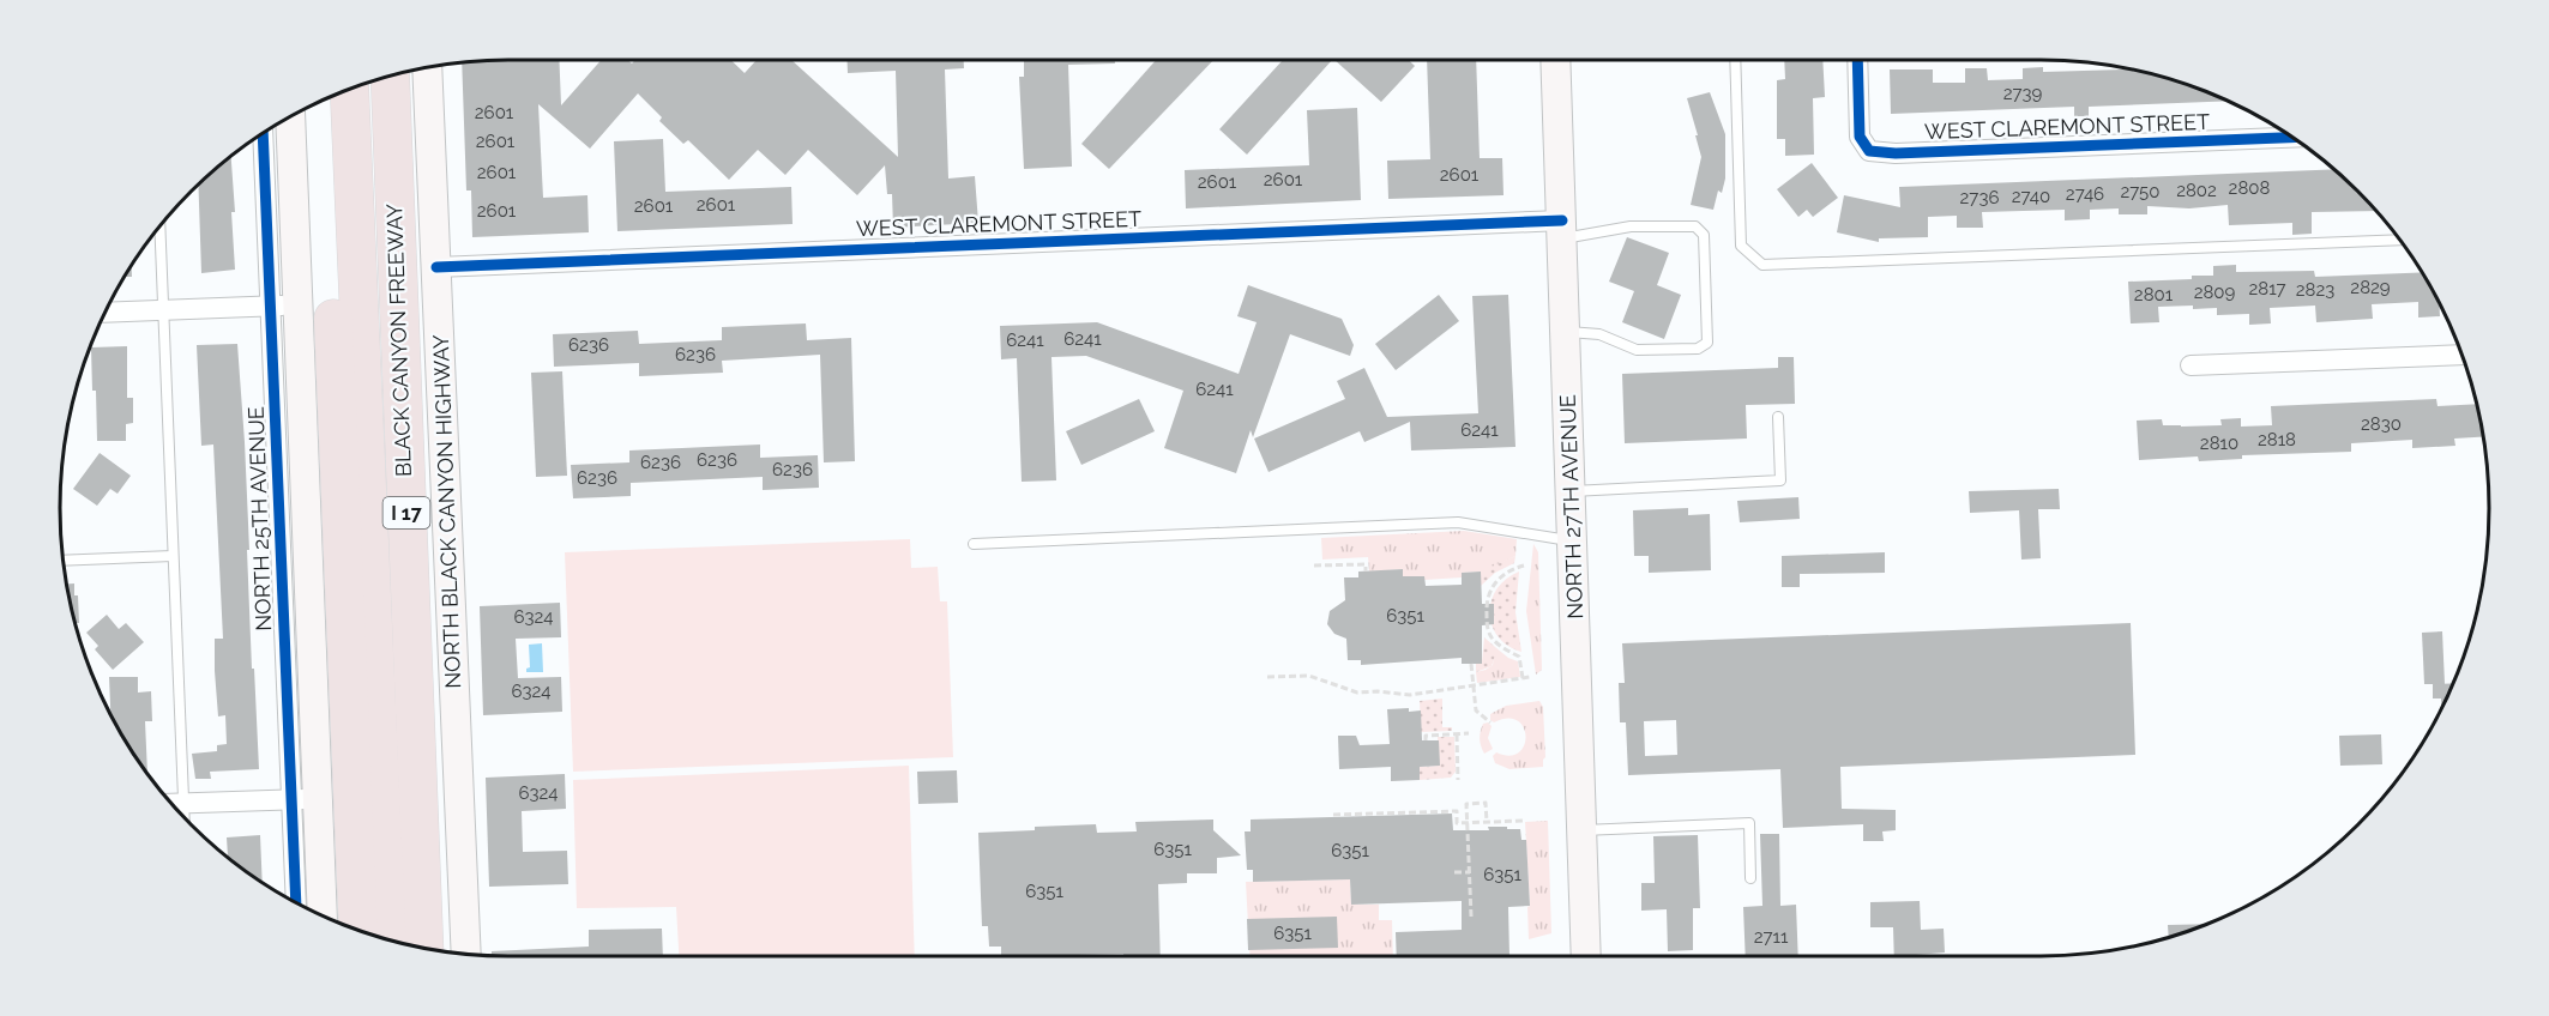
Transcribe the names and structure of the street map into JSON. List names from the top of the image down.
{
  "streets": {
    "highway": ["BLACK CANYON FREEWAY", "I 17"],
    "main road": ["NORTH 27TH AVENUE", "NORTH BLACK CANYON HIGHWAY"],
    "street": ["WEST CLAREMONT STREET"],
    "cycle path": ["NORTH 25TH AVENUE"]
  },
  "crossings": [
    ["WEST CLAREMONT STREET", "NORTH 27TH AVENUE"],
    ["WEST CLAREMONT STREET", "NORTH BLACK CANYON HIGHWAY"]
  ],
  "house_numbers": [
    "2739",
    "2601",
    "2601",
    "2601",
    "2601",
    "2601",
    "2601",
    "2808",
    "2802",
    "2750",
    "2746",
    "2740",
    "2736",
    "2601",
    "2601",
    "2601",
    "2829",
    "2817",
    "2823",
    "2809",
    "2801",
    "6241",
    "6241",
    "6236",
    "6236",
    "6241",
    "2830",
    "6241",
    "2818",
    "2810",
    "6236",
    "6236",
    "6236",
    "6236",
    "6351",
    "6324",
    "6324",
    "6324",
    "6351",
    "6351",
    "6351",
    "6351",
    "6351",
    "2711"
  ]
}
